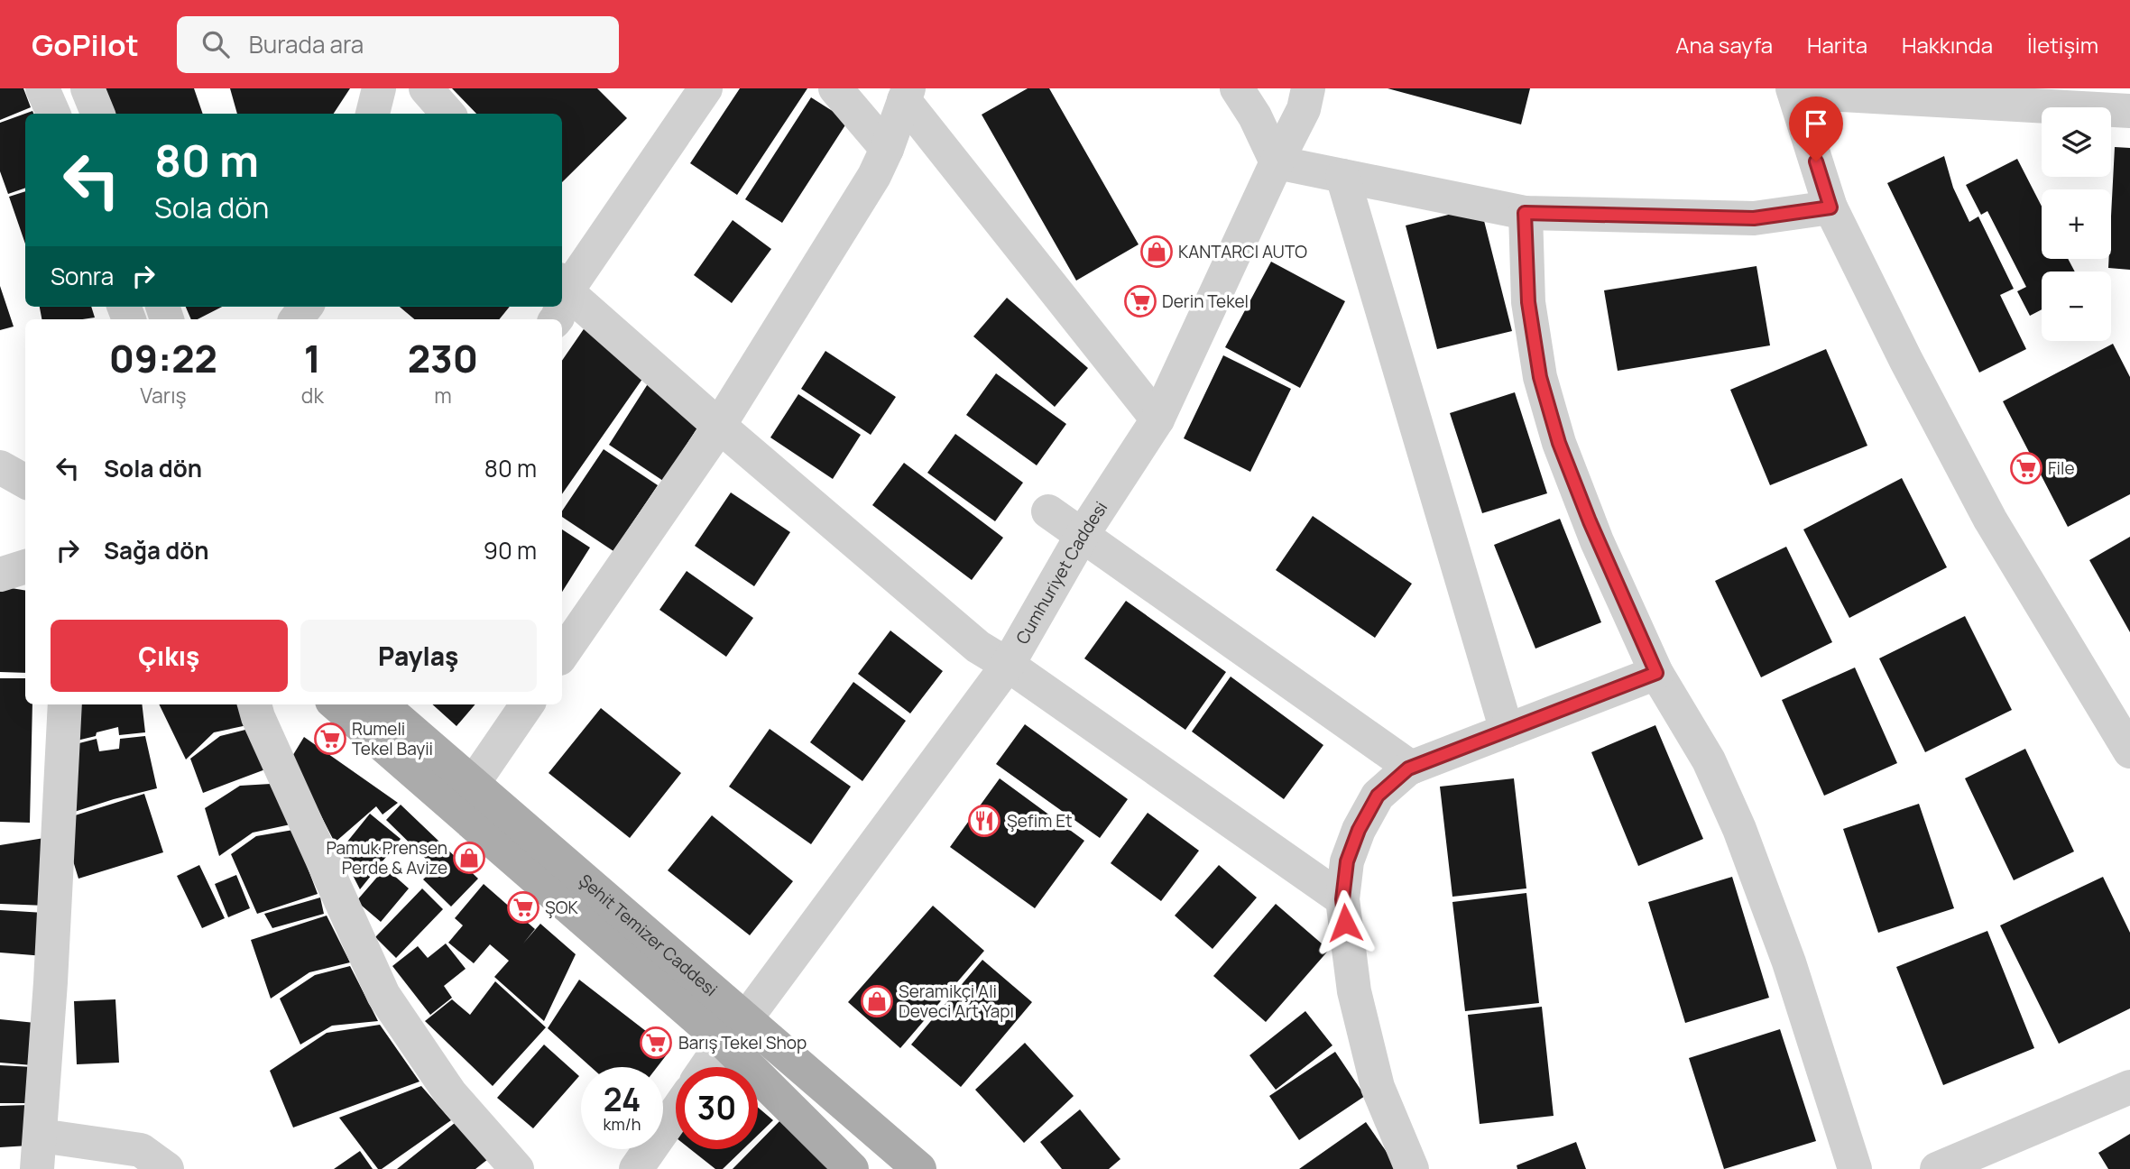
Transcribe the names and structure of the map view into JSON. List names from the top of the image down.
{
  "streets": {
    "main road": ["Şehit Temizer Caddesi"],
    "street": ["Cumhuriyet Caddesi"]
  },
  "crossings": [
    ["Cumhuriyet Caddesi", "Şehit Temizer Caddesi"]
  ],
  "places": {
    "shop": ["KANTARCI AUTO", "Pamuk Prensen Perde & Avize", "Seramikçi Ali Deveci Art Yapı"],
    "supermarket": [
      "Derin Tekel",
      "File",
      "Rumeli Tekel Bayii",
      "ŞOK",
      "Barış Tekel Shop"
    ],
    "restaurant": ["Şefim Et"]
  },
  "page": {
    "header": "GoPilot",
    "search": "Burada ara",
    "nav": [
      "Ana sayfa",
      "Harita",
      "Hakkında",
      "İletişim"
    ],
    "map_buttons": ["+", "−"],
    "turn": ["80 m", "Sola dön"],
    "then": "Sonra",
    "eta": [
      "09:22",
      "Varış",
      "1",
      "dk",
      "230",
      "m"
    ],
    "list": [
      {
        "name": "Sola dön",
        "value": "80 m"
      },
      {
        "name": "Sağa dön",
        "value": "90 m"
      }
    ],
    "buttons": ["Çıkış", "Paylaş"],
    "speed": "24 km/h",
    "limit": "30"
  }
}
